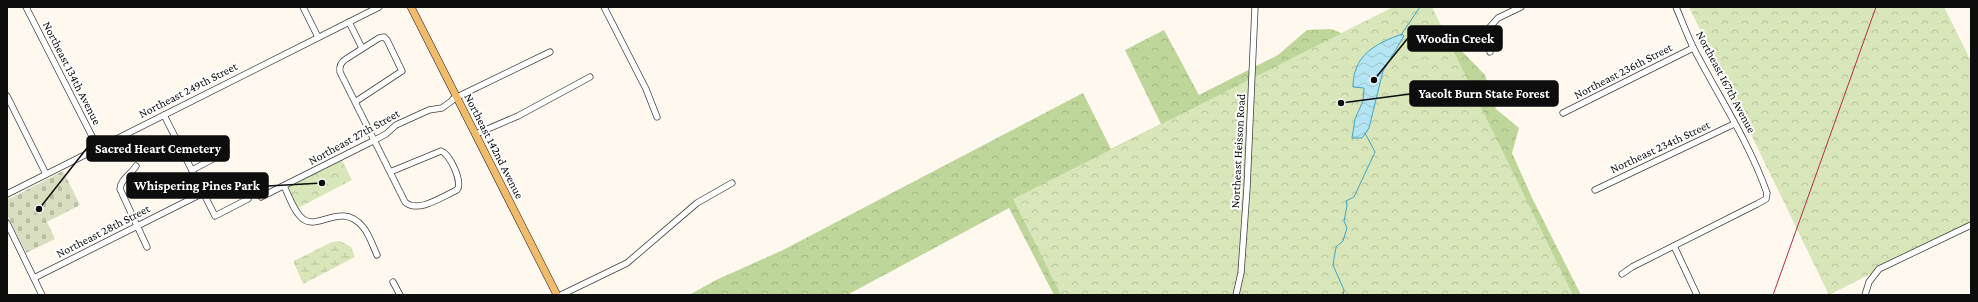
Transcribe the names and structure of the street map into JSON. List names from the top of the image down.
{
  "streets": {
    "main road": ["Northeast 142nd Avenue"],
    "street": [
      "Northeast 236th Street",
      "Northeast 134th Avenue",
      "Northeast 167th Avenue",
      "Northeast 249th Street",
      "Northeast 27th Street",
      "Northeast 234th Street",
      "Northeast Heisson Road",
      "Northeast 28th Street"
    ]
  },
  "crossings": [
    ["Northeast 236th Street", "Northeast 167th Avenue"],
    ["Northeast 134th Avenue", "Northeast 249th Street"],
    ["Northeast 167th Avenue", "Northeast 234th Street"],
    ["Northeast 27th Street", "Northeast 142nd Avenue"]
  ],
  "places": [
    "Woodin Creek",
    "Yacolt Burn State Forest",
    "Whispering Pines Park",
    "Sacred Heart Cemetery"
  ]
}
